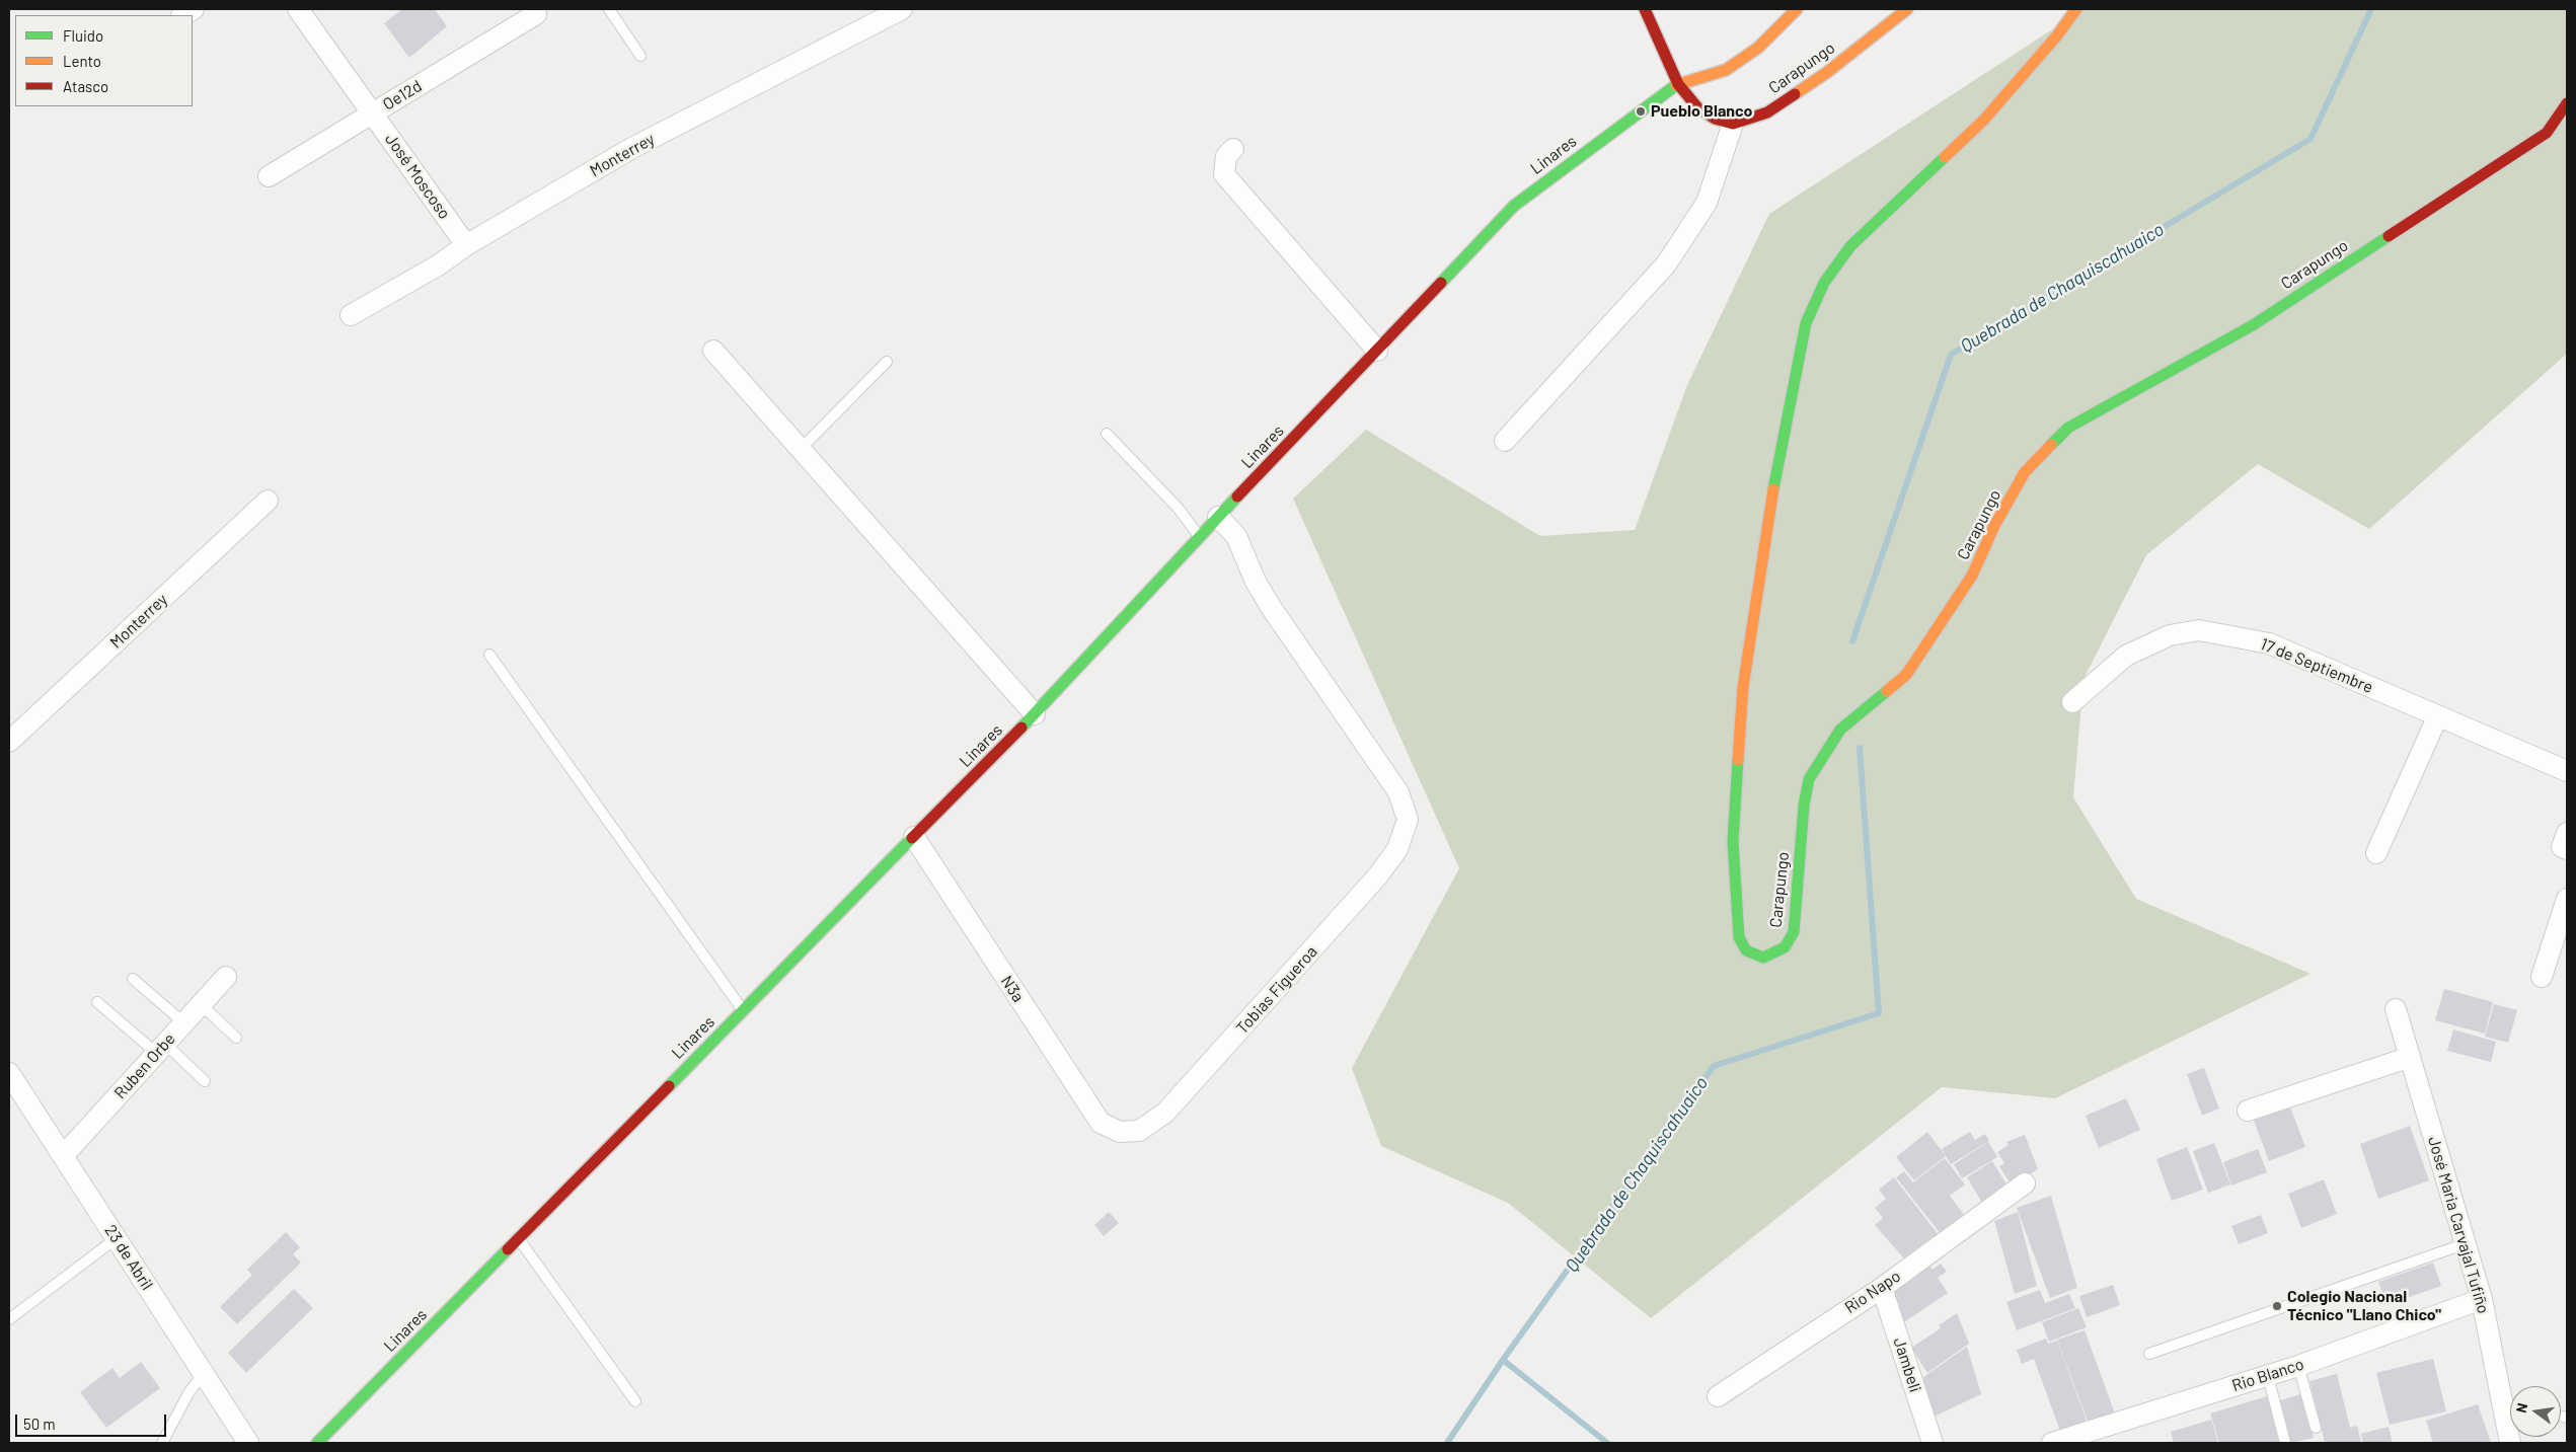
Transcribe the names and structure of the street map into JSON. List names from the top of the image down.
{
  "streets": {
    "street": [
      "Carapungo",
      "Oe12d",
      "Monterrey",
      "Linares",
      "José Moscoso",
      "17 de Septiembre",
      "N3a",
      "Tobias Figueroa",
      "Ruben Orbe",
      "José Maria Carvajal Tufiño",
      "23 de Abril",
      "Rio Napo",
      "Jambeli",
      "Rio Blanco"
    ]
  },
  "crossings": [
    ["Oe12d", "José Moscoso"],
    ["Monterrey", "José Moscoso"],
    ["Linares", "N3a"],
    ["Linares", "Tobias Figueroa"],
    ["N3a", "Tobias Figueroa"],
    ["Ruben Orbe", "23 de Abril"],
    ["José Maria Carvajal Tufiño", "Rio Blanco"],
    ["Rio Napo", "Jambeli"]
  ],
  "water": ["Quebrada de Chaquiscahuaico"],
  "places": ["Pueblo Blanco", "Colegio Nacional Técnico \"Llano Chico\""],
  "legend": ["Fluido", "Lento", "Atasco"],
  "scale_bar": "50 m",
  "north": "left"
}
